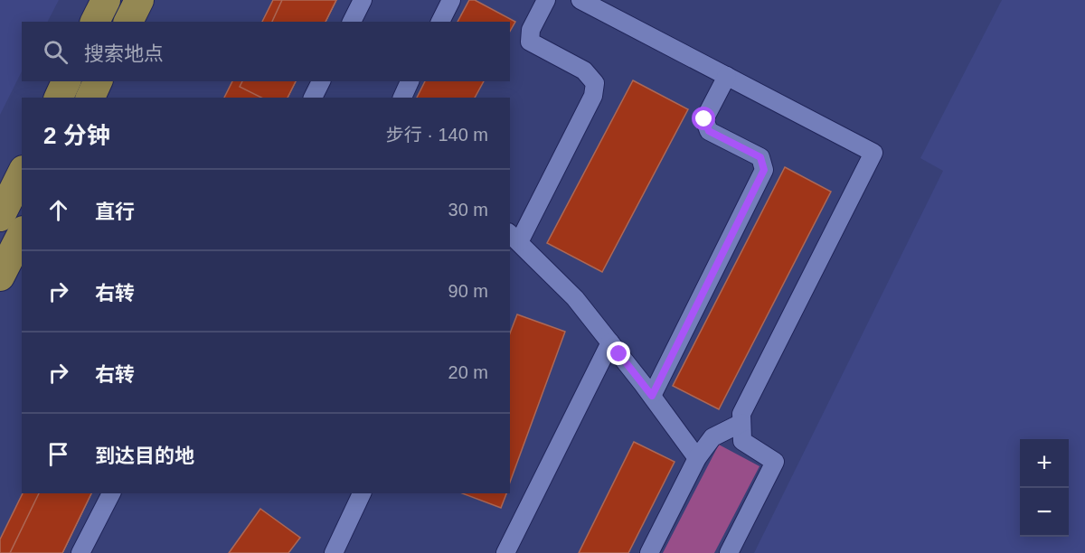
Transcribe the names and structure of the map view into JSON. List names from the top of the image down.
{
  "page": {
    "search": "搜索地点",
    "heading": ["2 分钟", "步行 · 140 m"],
    "list": [
      ["直行", "30 m"],
      ["右转", "90 m"],
      ["右转", "20 m"],
      "到达目的地"
    ],
    "map_buttons": ["+", "−"]
  }
}
